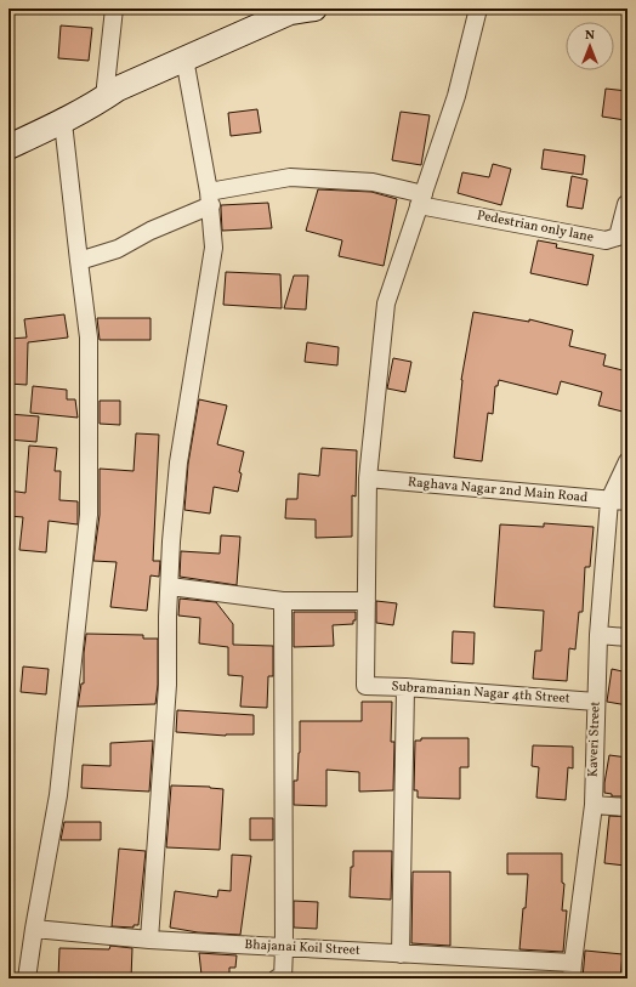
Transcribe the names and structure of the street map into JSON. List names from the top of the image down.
{
  "streets": {
    "street": [
      "Pedestrian only lane",
      "Raghava Nagar 2nd Main Road",
      "Subramanian Nagar 4th Street",
      "Kaveri Street",
      "Bhajanai Koil Street"
    ]
  },
  "crossings": [
    ["Raghava Nagar 2nd Main Road", "Kaveri Street"],
    ["Subramanian Nagar 4th Street", "Kaveri Street"],
    ["Kaveri Street", "Bhajanai Koil Street"]
  ],
  "north": "top"
}
